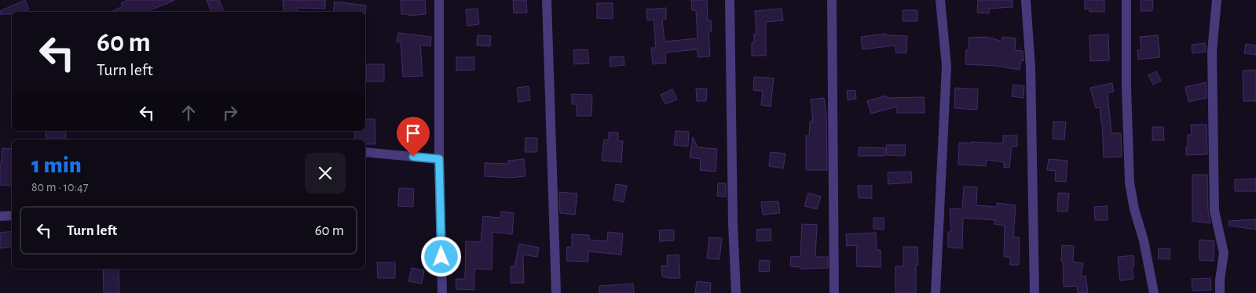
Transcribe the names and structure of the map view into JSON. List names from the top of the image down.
{
  "page": {
    "turn": ["60 m", "Turn left"],
    "heading": ["1 min", "80 m · 10:47"],
    "list": [
      {
        "name": "Turn left",
        "value": "60 m"
      }
    ]
  }
}
